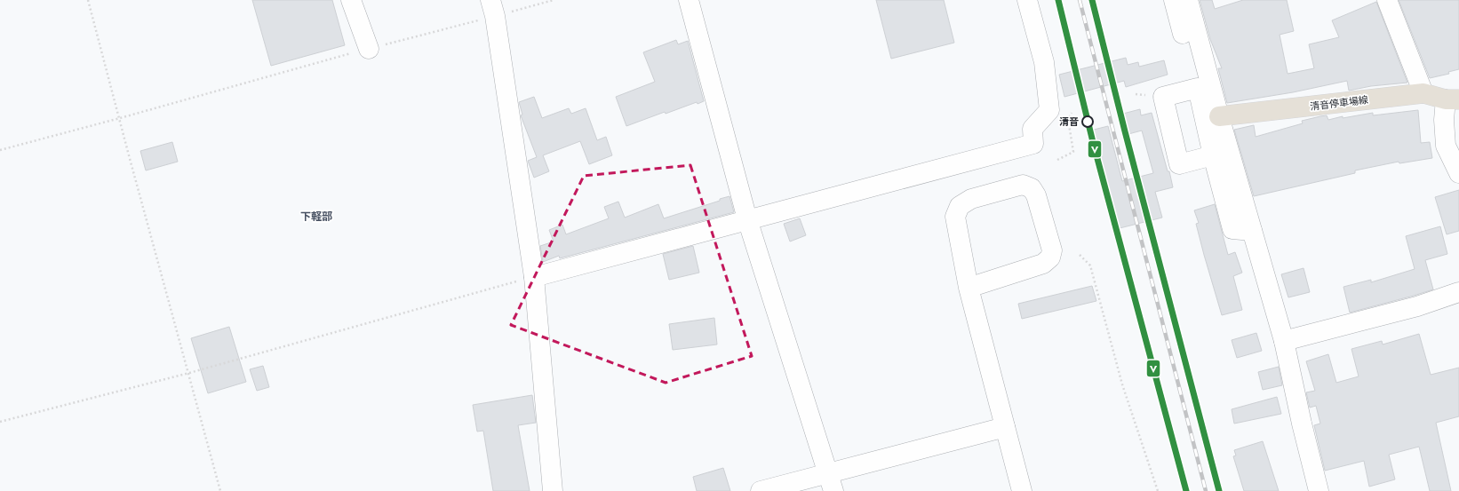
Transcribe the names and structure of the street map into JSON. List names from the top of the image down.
{
  "streets": {
    "main road": ["清音停車場線"]
  },
  "districts": ["下軽部"],
  "places": ["清音"],
  "lines": ["transit line V"]
}
